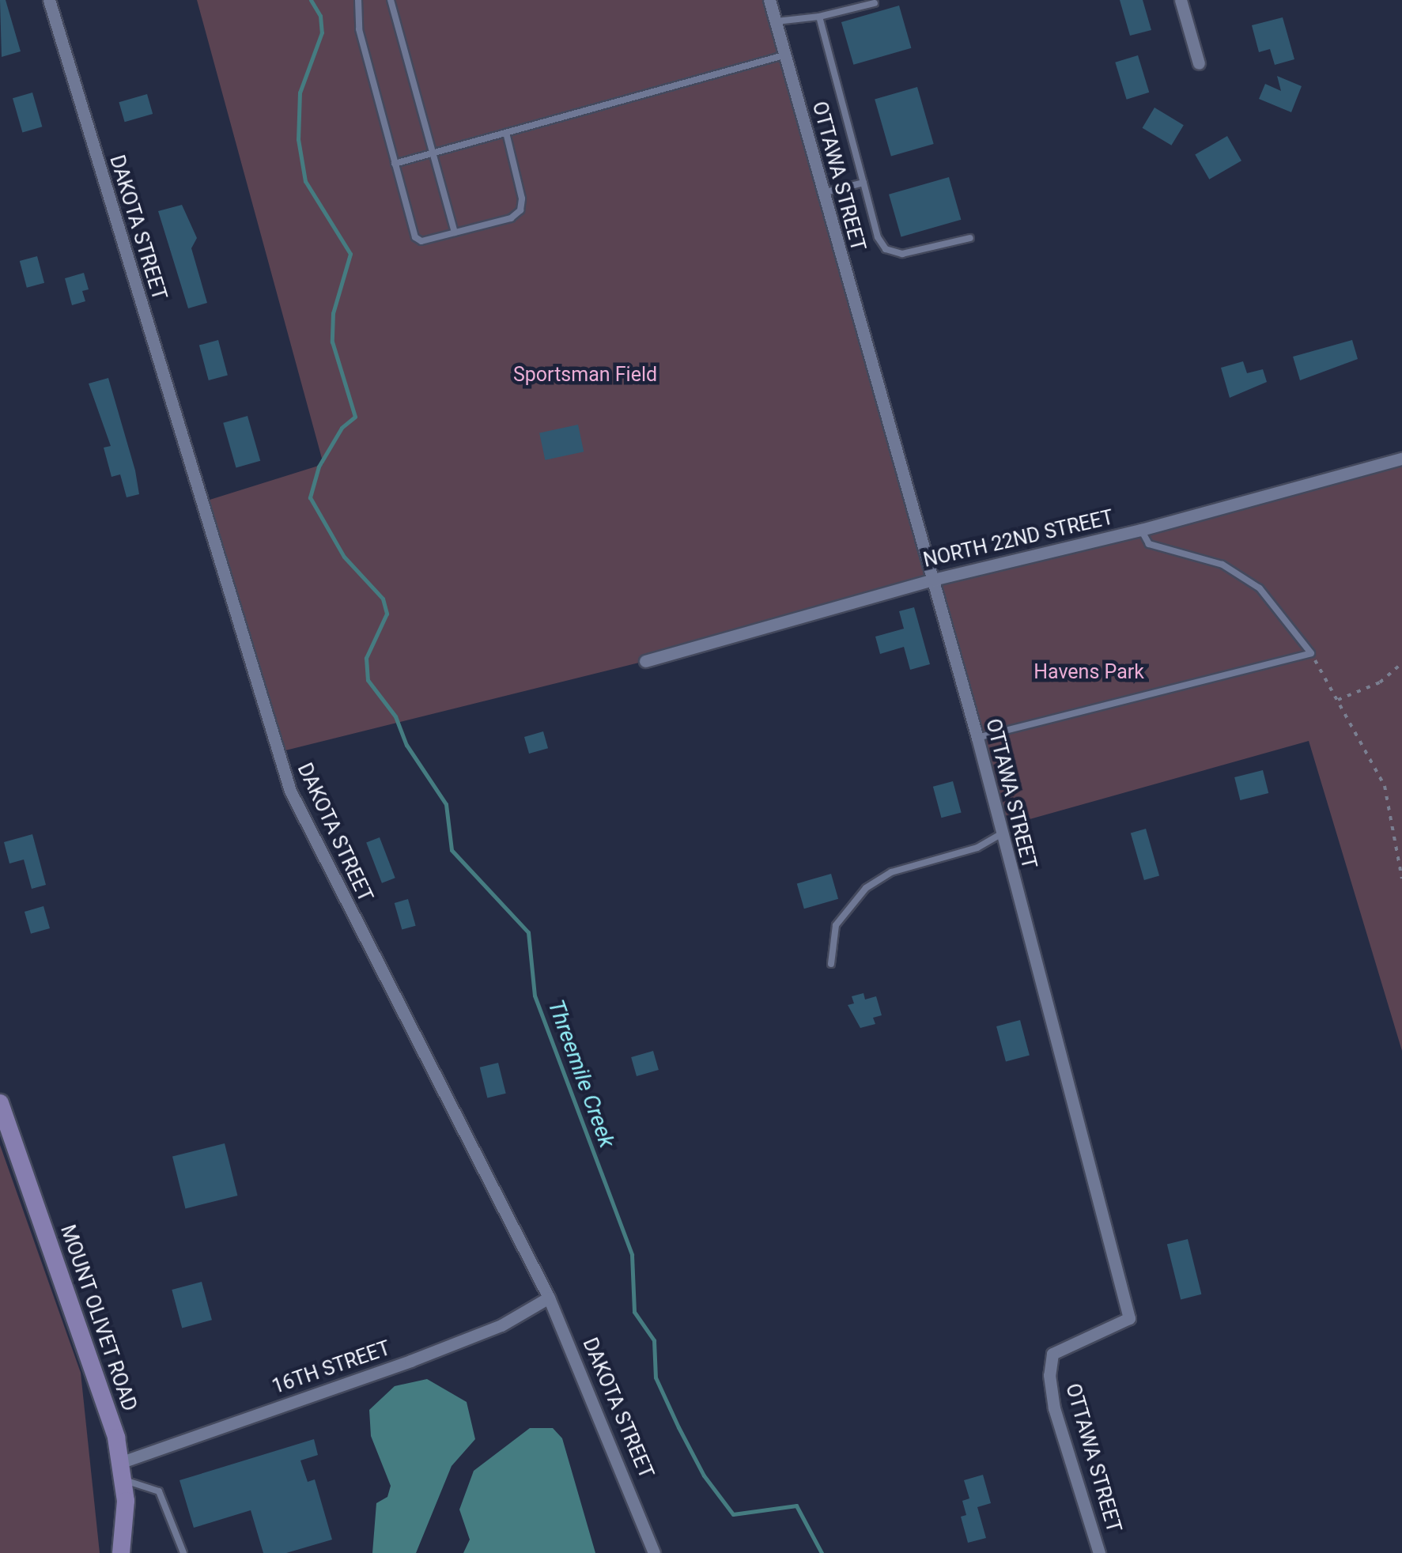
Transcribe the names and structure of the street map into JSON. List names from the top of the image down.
{
  "streets": {
    "street": [
      "OTTAWA STREET",
      "DAKOTA STREET",
      "NORTH 22ND STREET",
      "MOUNT OLIVET ROAD",
      "16TH STREET"
    ]
  },
  "crossings": [
    ["OTTAWA STREET", "NORTH 22ND STREET"],
    ["DAKOTA STREET", "16TH STREET"],
    ["MOUNT OLIVET ROAD", "16TH STREET"]
  ],
  "water": ["Threemile Creek"],
  "parks": ["Sportsman Field", "Havens Park"]
}
